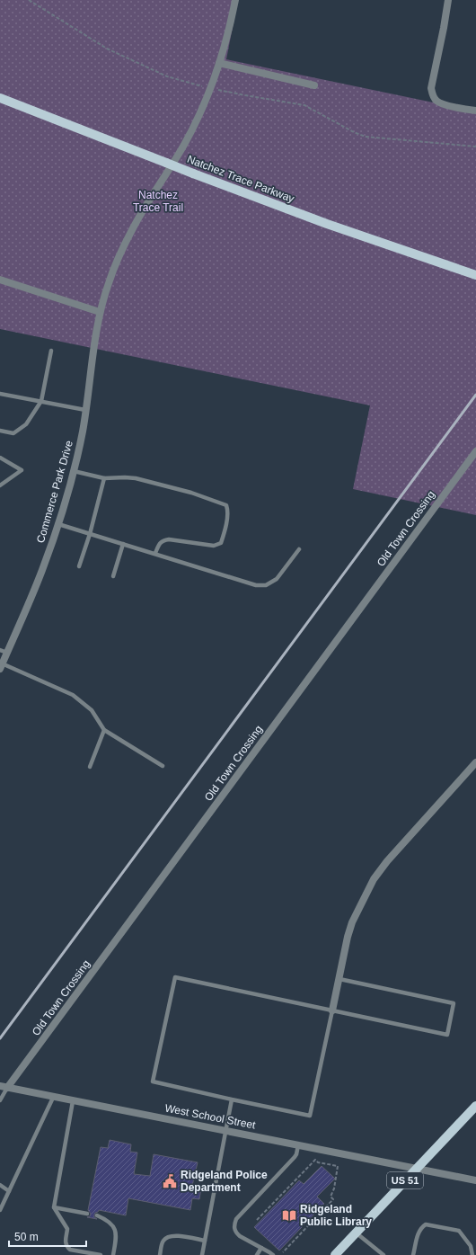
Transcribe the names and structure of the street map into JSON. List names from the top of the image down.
{
  "streets": {
    "main road": ["Natchez Trace Parkway", "US 51"],
    "street": ["Commerce Park Drive", "Old Town Crossing", "West School Street"]
  },
  "crossings": [
    ["Old Town Crossing", "West School Street"],
    ["West School Street", "US 51"]
  ],
  "parks": ["Natchez Trace Trail"],
  "places": {
    "public building": ["Ridgeland Police Department"],
    "library": ["Ridgeland Public Library"]
  },
  "scale_bar": "50 m"
}
